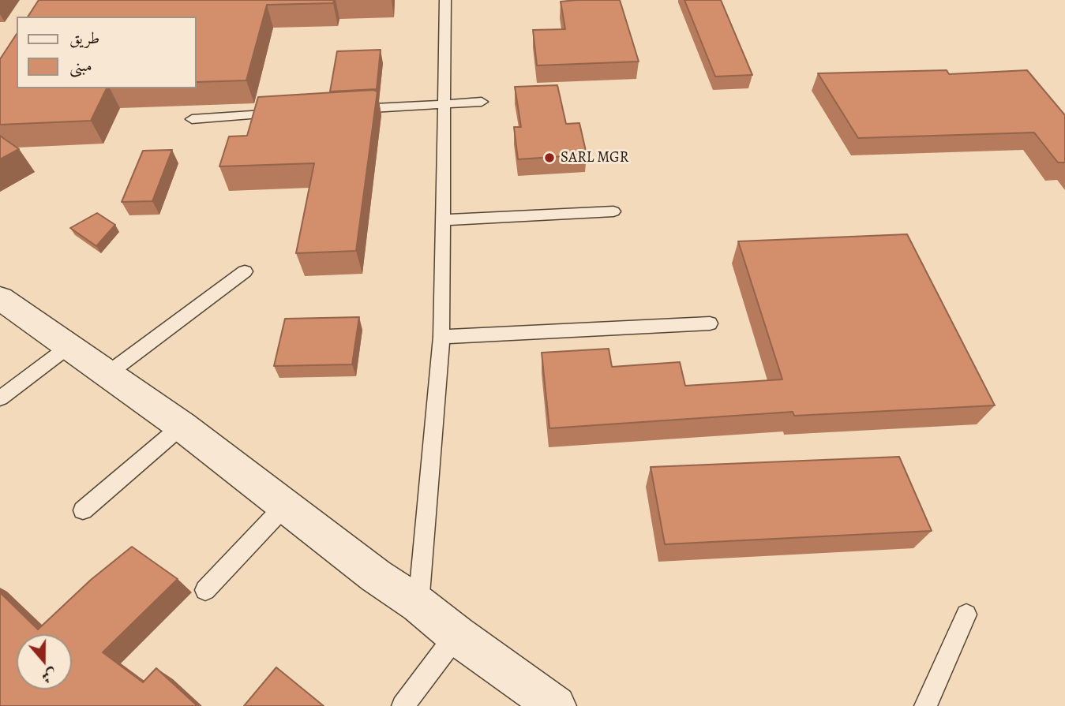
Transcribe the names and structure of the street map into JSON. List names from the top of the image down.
{
  "places": ["SARL MGR"],
  "legend": ["طريق", "مبنى"],
  "north": "bottom"
}
